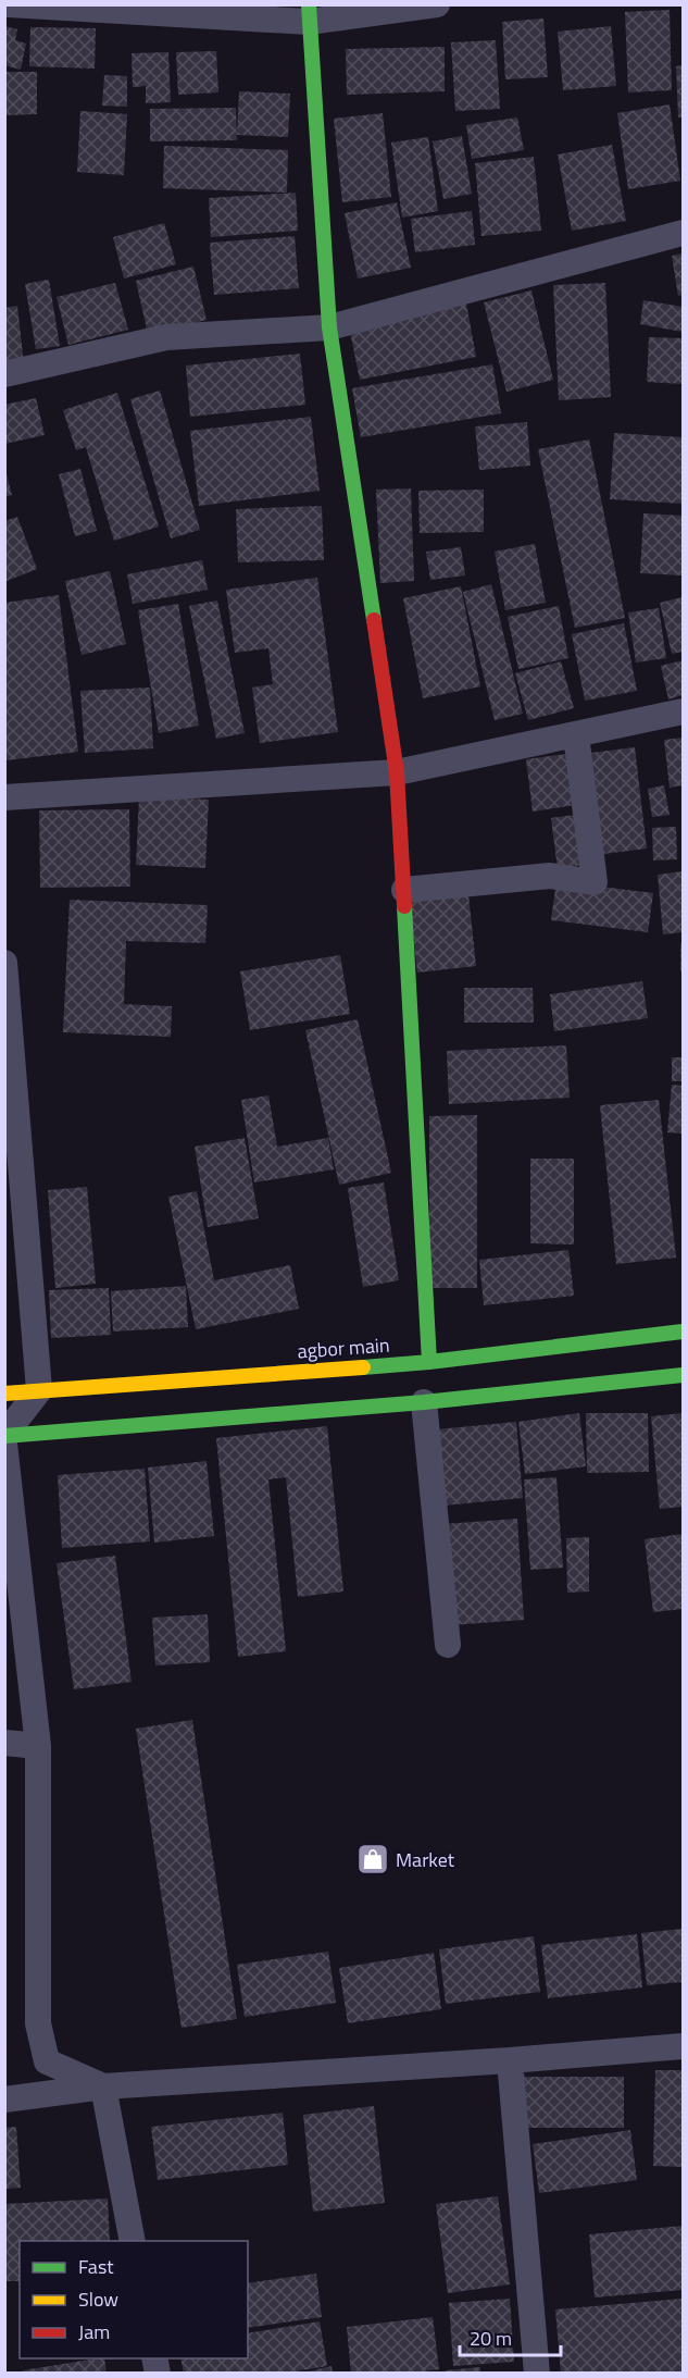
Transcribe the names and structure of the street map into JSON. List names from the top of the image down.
{
  "streets": {
    "main road": ["agbor main"]
  },
  "places": {
    "shop": ["Market"]
  },
  "legend": ["Fast", "Slow", "Jam"],
  "scale_bar": "20 m"
}
